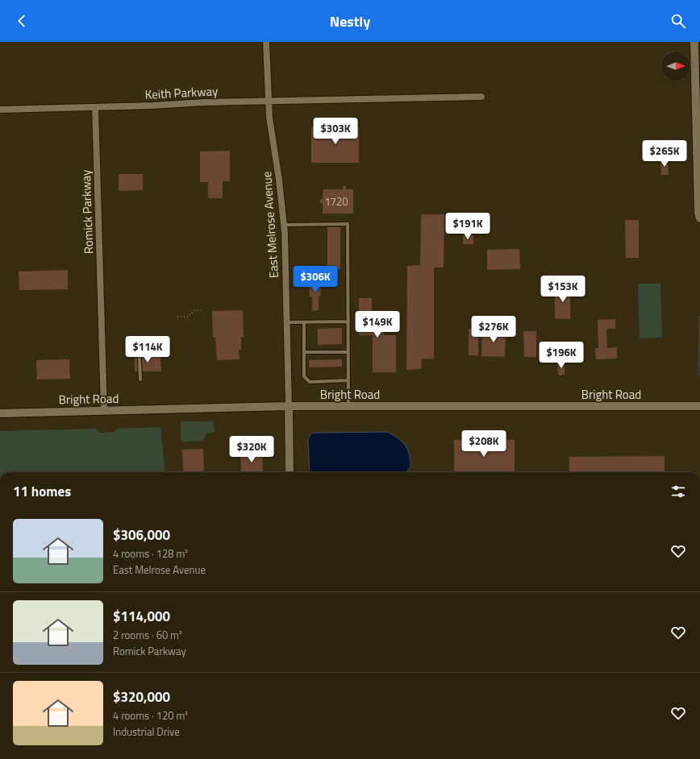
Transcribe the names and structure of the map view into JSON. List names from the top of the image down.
{
  "streets": {
    "main road": ["Bright Road"],
    "street": ["Keith Parkway", "Romick Parkway", "East Melrose Avenue"]
  },
  "crossings": [
    ["Keith Parkway", "Romick Parkway"],
    ["Keith Parkway", "East Melrose Avenue"],
    ["Romick Parkway", "Bright Road"],
    ["East Melrose Avenue", "Bright Road"]
  ],
  "house_numbers": ["1720"],
  "north": "right",
  "page": {
    "header": "Nestly",
    "price": [
      "$303K",
      "$265K",
      "$191K",
      "$306K",
      "$153K",
      "$149K",
      "$276K",
      "$114K",
      "$196K",
      "$208K",
      "$320K"
    ],
    "heading": "11 homes",
    "list": [
      {
        "name": "$306,000",
        "note": "4 rooms · 128 m² · East Melrose Avenue"
      },
      {
        "name": "$114,000",
        "note": "2 rooms · 60 m² · Romick Parkway"
      },
      {
        "name": "$320,000",
        "note": "4 rooms · 120 m² · Industrial Drive"
      }
    ]
  }
}
